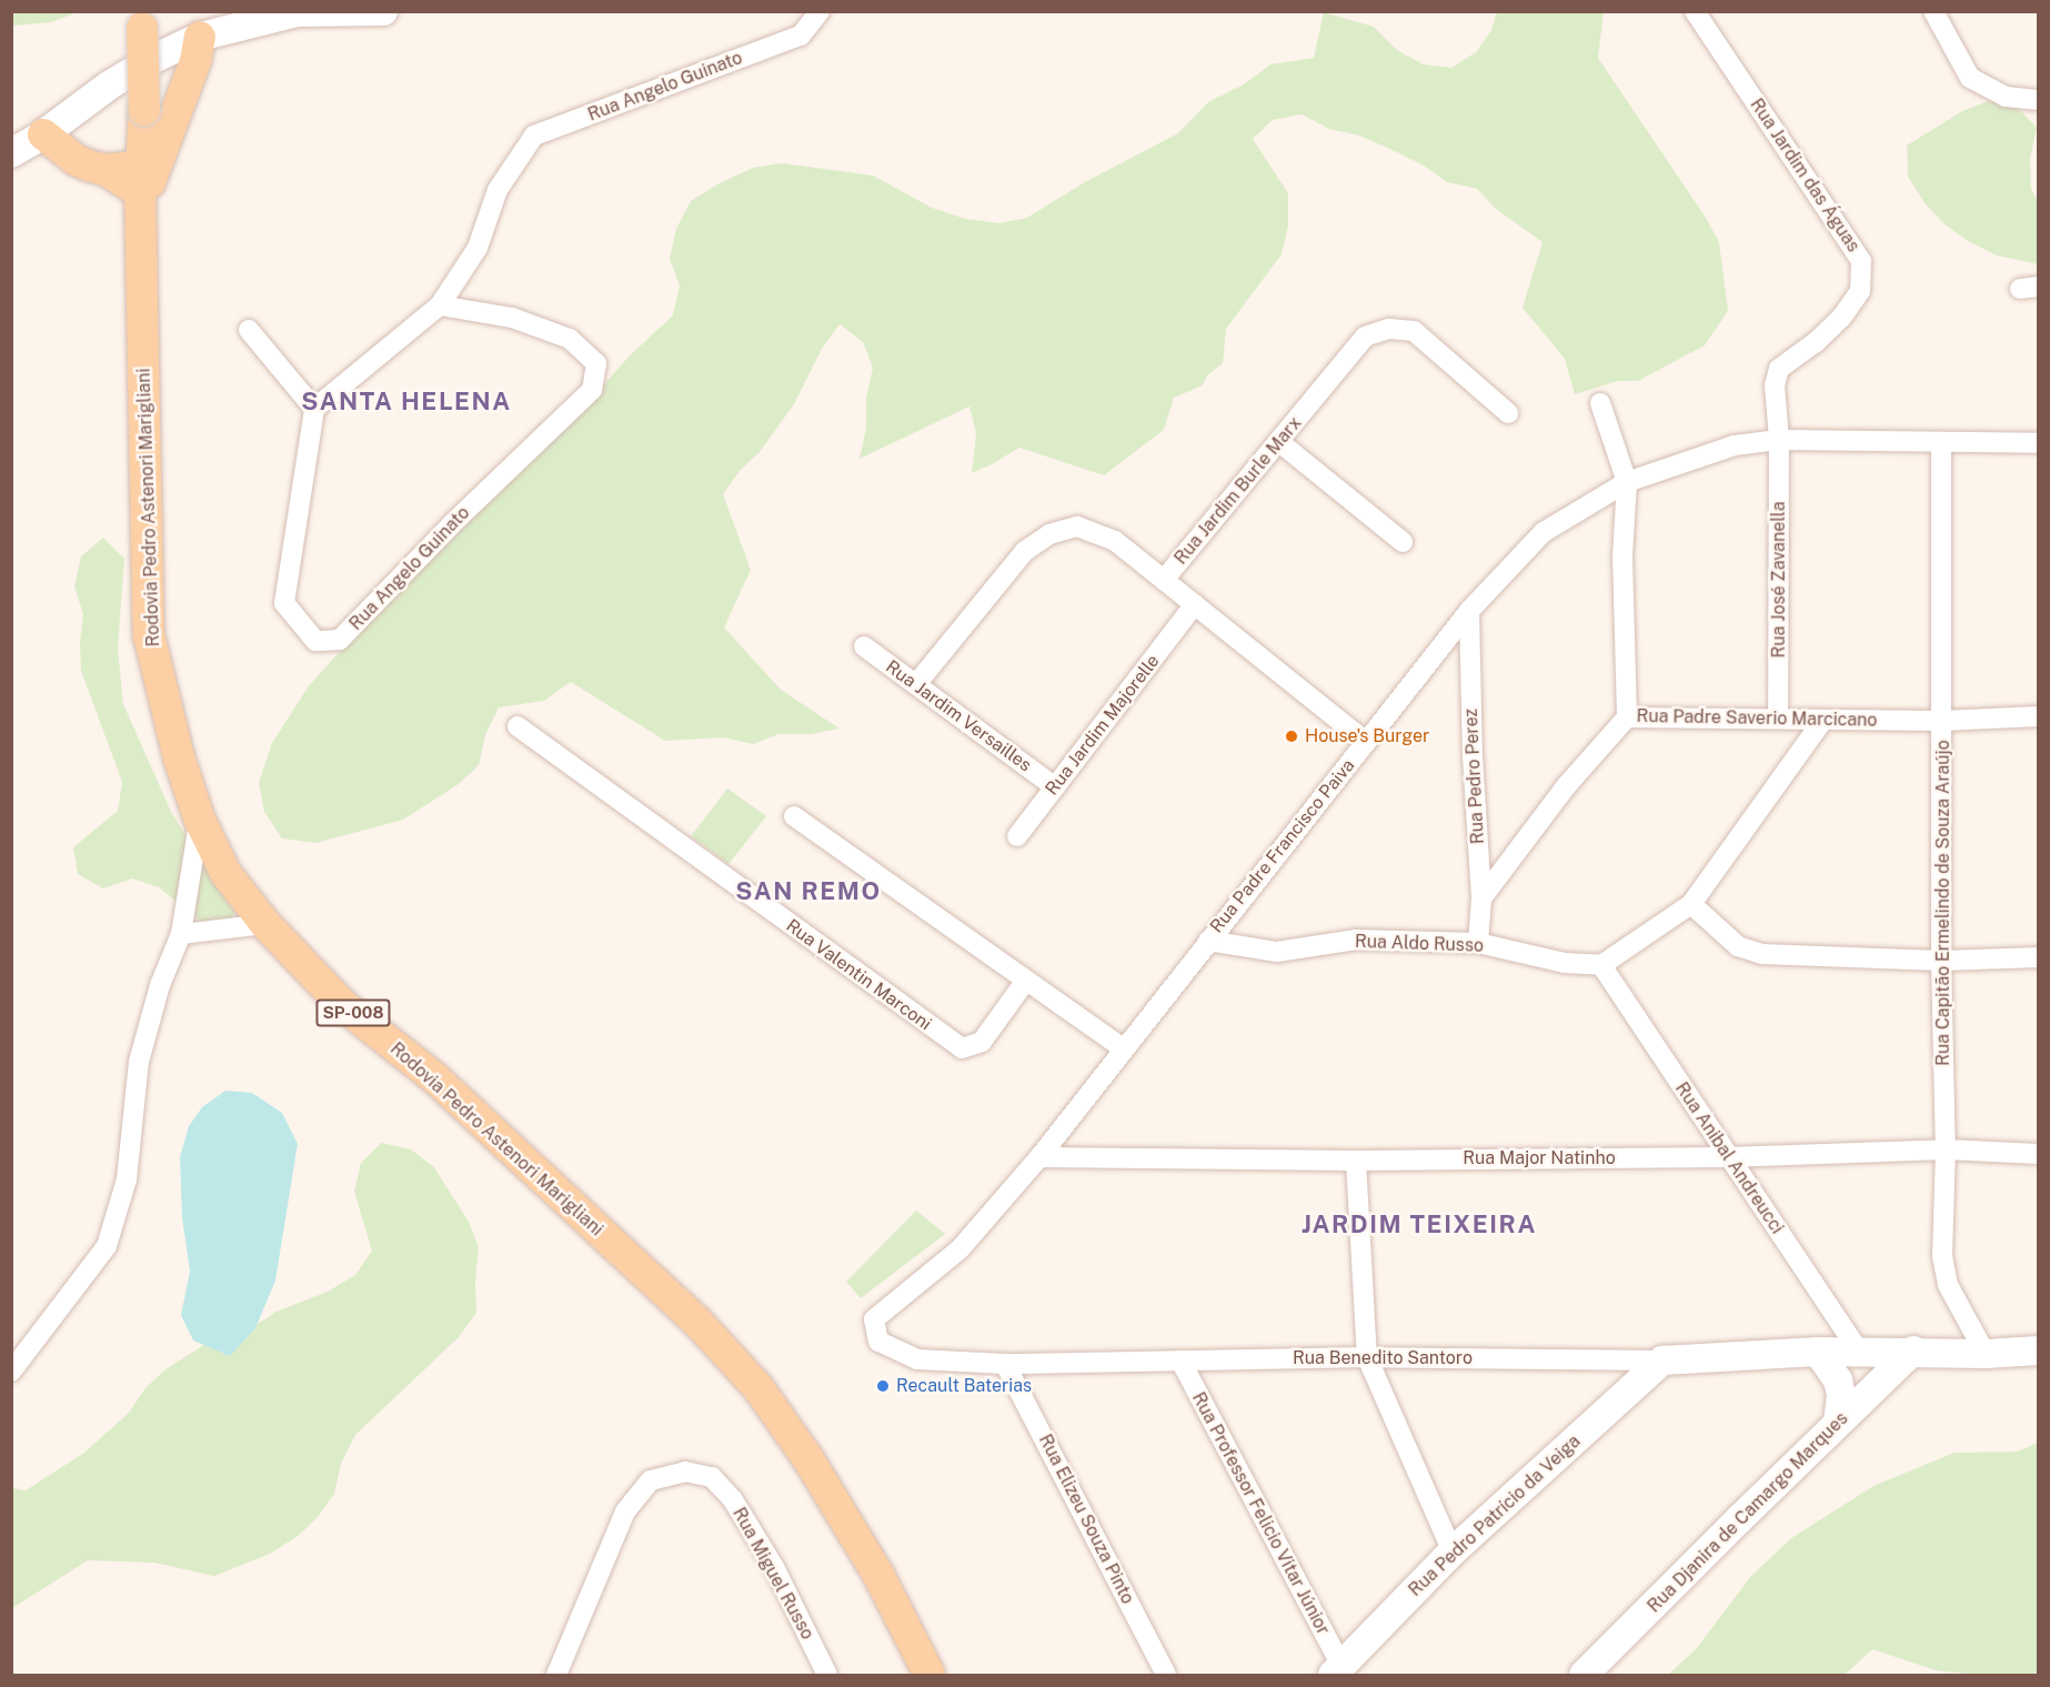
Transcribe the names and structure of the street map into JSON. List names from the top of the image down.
{
  "streets": {
    "main road": ["Rodovia Pedro Astenori Marigliani", "SP-008"],
    "street": [
      "Rua Angelo Guinato",
      "Rua Jardim das Águas",
      "Rua Jardim Burle Marx",
      "Rua José Zavanella",
      "Rua Jardim Versailles",
      "Rua Padre Saverio Marcicano",
      "Rua Jardim Majorelle",
      "Rua Pedro Perez",
      "Rua Padre Francisco Paiva",
      "Rua Capitão Ermelindo de Souza Araújo",
      "Rua Aldo Russo",
      "Rua Valentin Marconi",
      "Rua Major Natinho",
      "Rua Anibal Andreucci",
      "Rua Benedito Santoro",
      "Rua Djanira de Camargo Marques",
      "Rua Professor Felicio Vitar Júnior",
      "Rua Pedro Patrício da Veiga",
      "Rua Elizeu Souza Pinto",
      "Rua Miguel Russo"
    ]
  },
  "crossings": [
    ["Rua Jardim das Águas", "Rua José Zavanella"],
    ["Rua Jardim das Águas", "Rua Padre Francisco Paiva"],
    ["Rua Jardim Burle Marx", "Rua Jardim Majorelle"],
    ["Rua Jardim Burle Marx", "Rua Padre Francisco Paiva"],
    ["Rua José Zavanella", "Rua Padre Saverio Marcicano"],
    ["Rua José Zavanella", "Rua Padre Francisco Paiva"],
    ["Rua Jardim Versailles", "Rua Jardim Majorelle"],
    ["Rua Padre Saverio Marcicano", "Rua Pedro Perez"],
    ["Rua Padre Saverio Marcicano", "Rua Capitão Ermelindo de Souza Araújo"],
    ["Rua Pedro Perez", "Rua Padre Francisco Paiva"],
    ["Rua Pedro Perez", "Rua Aldo Russo"],
    ["Rua Padre Francisco Paiva", "Rua Capitão Ermelindo de Souza Araújo"],
    ["Rua Padre Francisco Paiva", "Rua Aldo Russo"],
    ["Rua Padre Francisco Paiva", "Rua Major Natinho"],
    ["Rua Padre Francisco Paiva", "Rua Benedito Santoro"],
    ["Rua Capitão Ermelindo de Souza Araújo", "Rua Major Natinho"],
    ["Rua Capitão Ermelindo de Souza Araújo", "Rua Benedito Santoro"],
    ["Rua Aldo Russo", "Rua Anibal Andreucci"],
    ["Rua Major Natinho", "Rua Anibal Andreucci"],
    ["Rua Anibal Andreucci", "Rua Benedito Santoro"],
    ["Rua Benedito Santoro", "Rua Djanira de Camargo Marques"],
    ["Rua Benedito Santoro", "Rua Professor Felicio Vitar Júnior"],
    ["Rua Benedito Santoro", "Rua Pedro Patrício da Veiga"],
    ["Rua Benedito Santoro", "Rua Elizeu Souza Pinto"],
    ["Rua Professor Felicio Vitar Júnior", "Rua Pedro Patrício da Veiga"]
  ],
  "districts": ["SANTA HELENA", "SAN REMO", "JARDIM TEIXEIRA"],
  "places": ["House's Burger", "Recault Baterias"]
}
